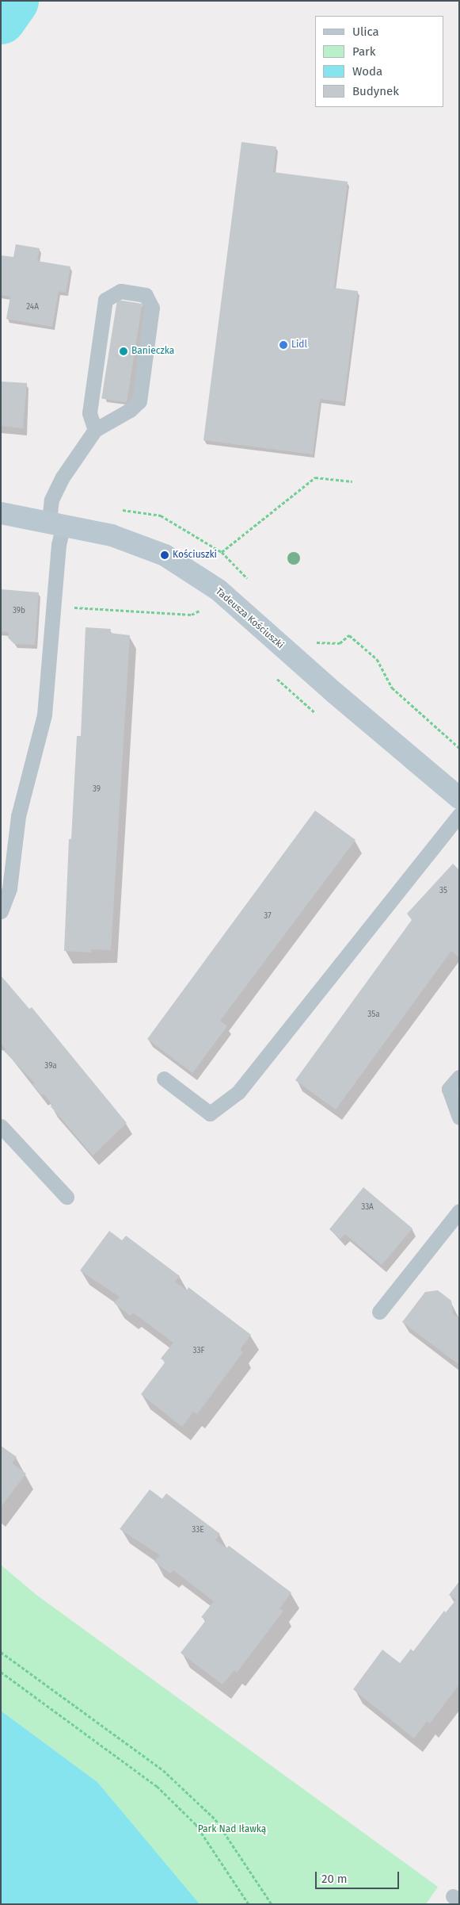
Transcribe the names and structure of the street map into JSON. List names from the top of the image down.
{
  "streets": {
    "main road": ["Tadeusza Kościuszki"]
  },
  "parks": ["Park Nad Iławką"],
  "places": ["Lidl", "Banieczka", "Kościuszki"],
  "house_numbers": [
    "24A",
    "39b",
    "39",
    "35",
    "37",
    "35a",
    "39a",
    "33A",
    "33F",
    "33E"
  ],
  "legend": [
    "Ulica",
    "Park",
    "Woda",
    "Budynek"
  ],
  "scale_bar": "20 m"
}
